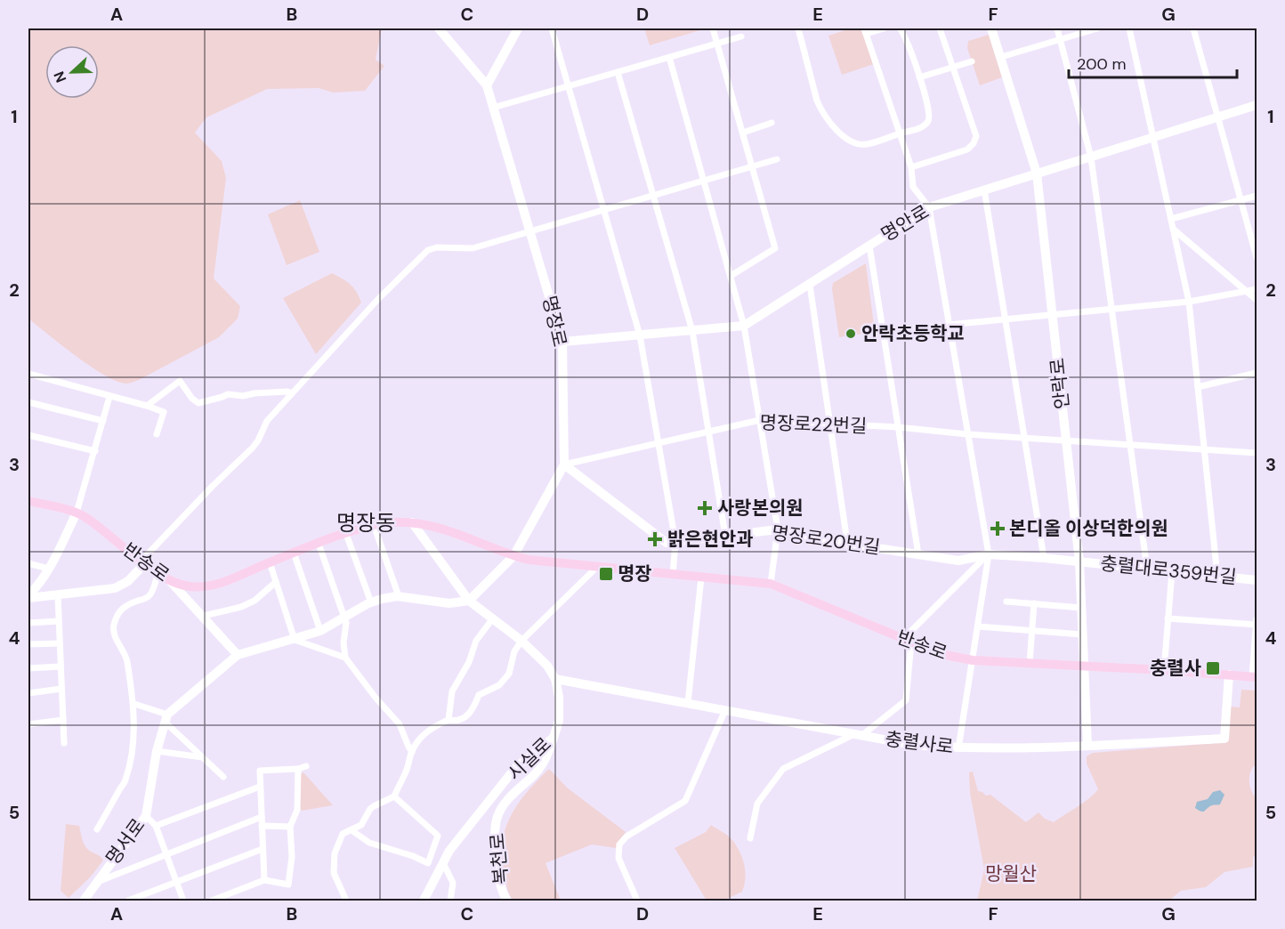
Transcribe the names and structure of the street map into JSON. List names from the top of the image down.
{
  "streets": {
    "main road": [
      "명안로",
      "명장로",
      "안락로",
      "명장로20번길",
      "반송로",
      "충렬대로359번길",
      "충렬사로",
      "시실로",
      "명서로",
      "복천로"
    ],
    "street": ["명장로22번길"]
  },
  "crossings": [
    ["명안로", "명장로"],
    ["명안로", "안락로"],
    ["명장로", "명장로22번길"],
    ["명장로", "반송로"],
    ["명장로", "시실로"],
    ["안락로", "명장로22번길"],
    ["안락로", "명장로20번길"],
    ["안락로", "반송로"],
    ["안락로", "충렬대로359번길"],
    ["안락로", "충렬사로"],
    ["명장로20번길", "충렬대로359번길"],
    ["반송로", "충렬사로"],
    ["반송로", "시실로"],
    ["충렬사로", "시실로"],
    ["시실로", "복천로"]
  ],
  "districts": ["명장동"],
  "parks": ["망월산"],
  "places": {
    "other": ["안락초등학교"],
    "health": ["사랑본의원", "본디올 이상덕한의원", "밝은현안과"],
    "transit": ["명장", "충렬사"]
  },
  "scale_bar": "200 m",
  "north": "left",
  "grid": {
    "columns": [
      "A",
      "B",
      "C",
      "D",
      "E",
      "F",
      "G"
    ],
    "rows": [
      "1",
      "2",
      "3",
      "4",
      "5"
    ]
  }
}
